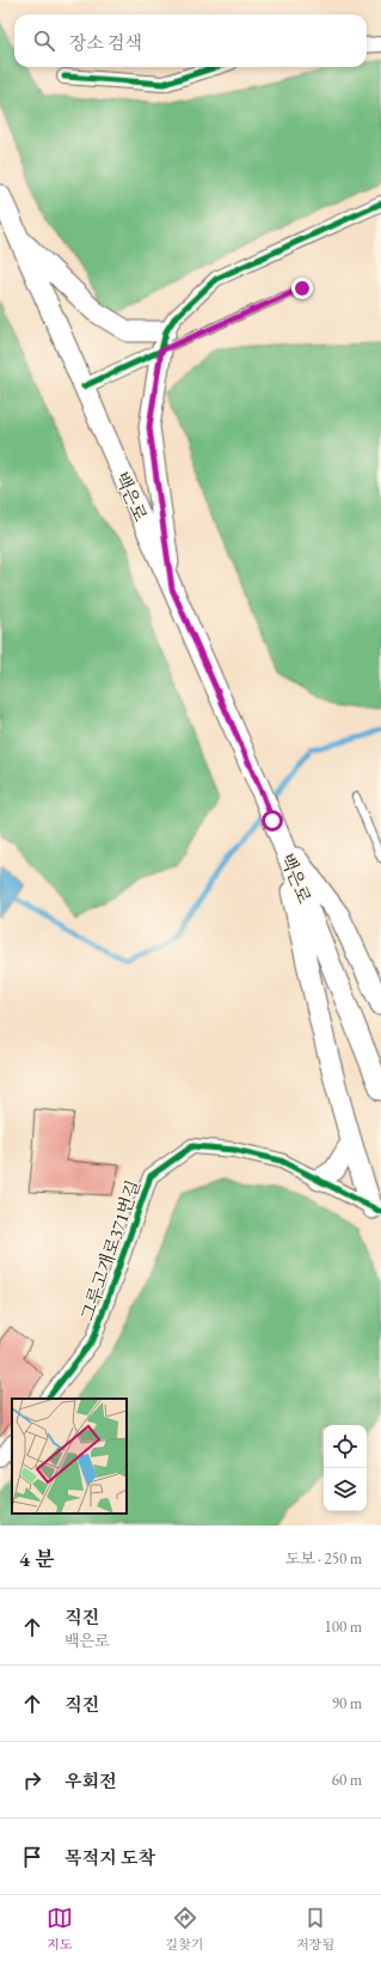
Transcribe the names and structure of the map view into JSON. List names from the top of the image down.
{
  "streets": {
    "main road": ["백은로"],
    "street": ["그루고개로371번길"]
  },
  "page": {
    "search": "장소 검색",
    "heading": ["4 분", "도보 · 250 m"],
    "list": [
      ["직진", "백은로", "100 m"],
      ["직진", "90 m"],
      ["우회전", "60 m"],
      "목적지 도착"
    ],
    "nav": ["지도", "길찾기", "저장됨"]
  }
}
